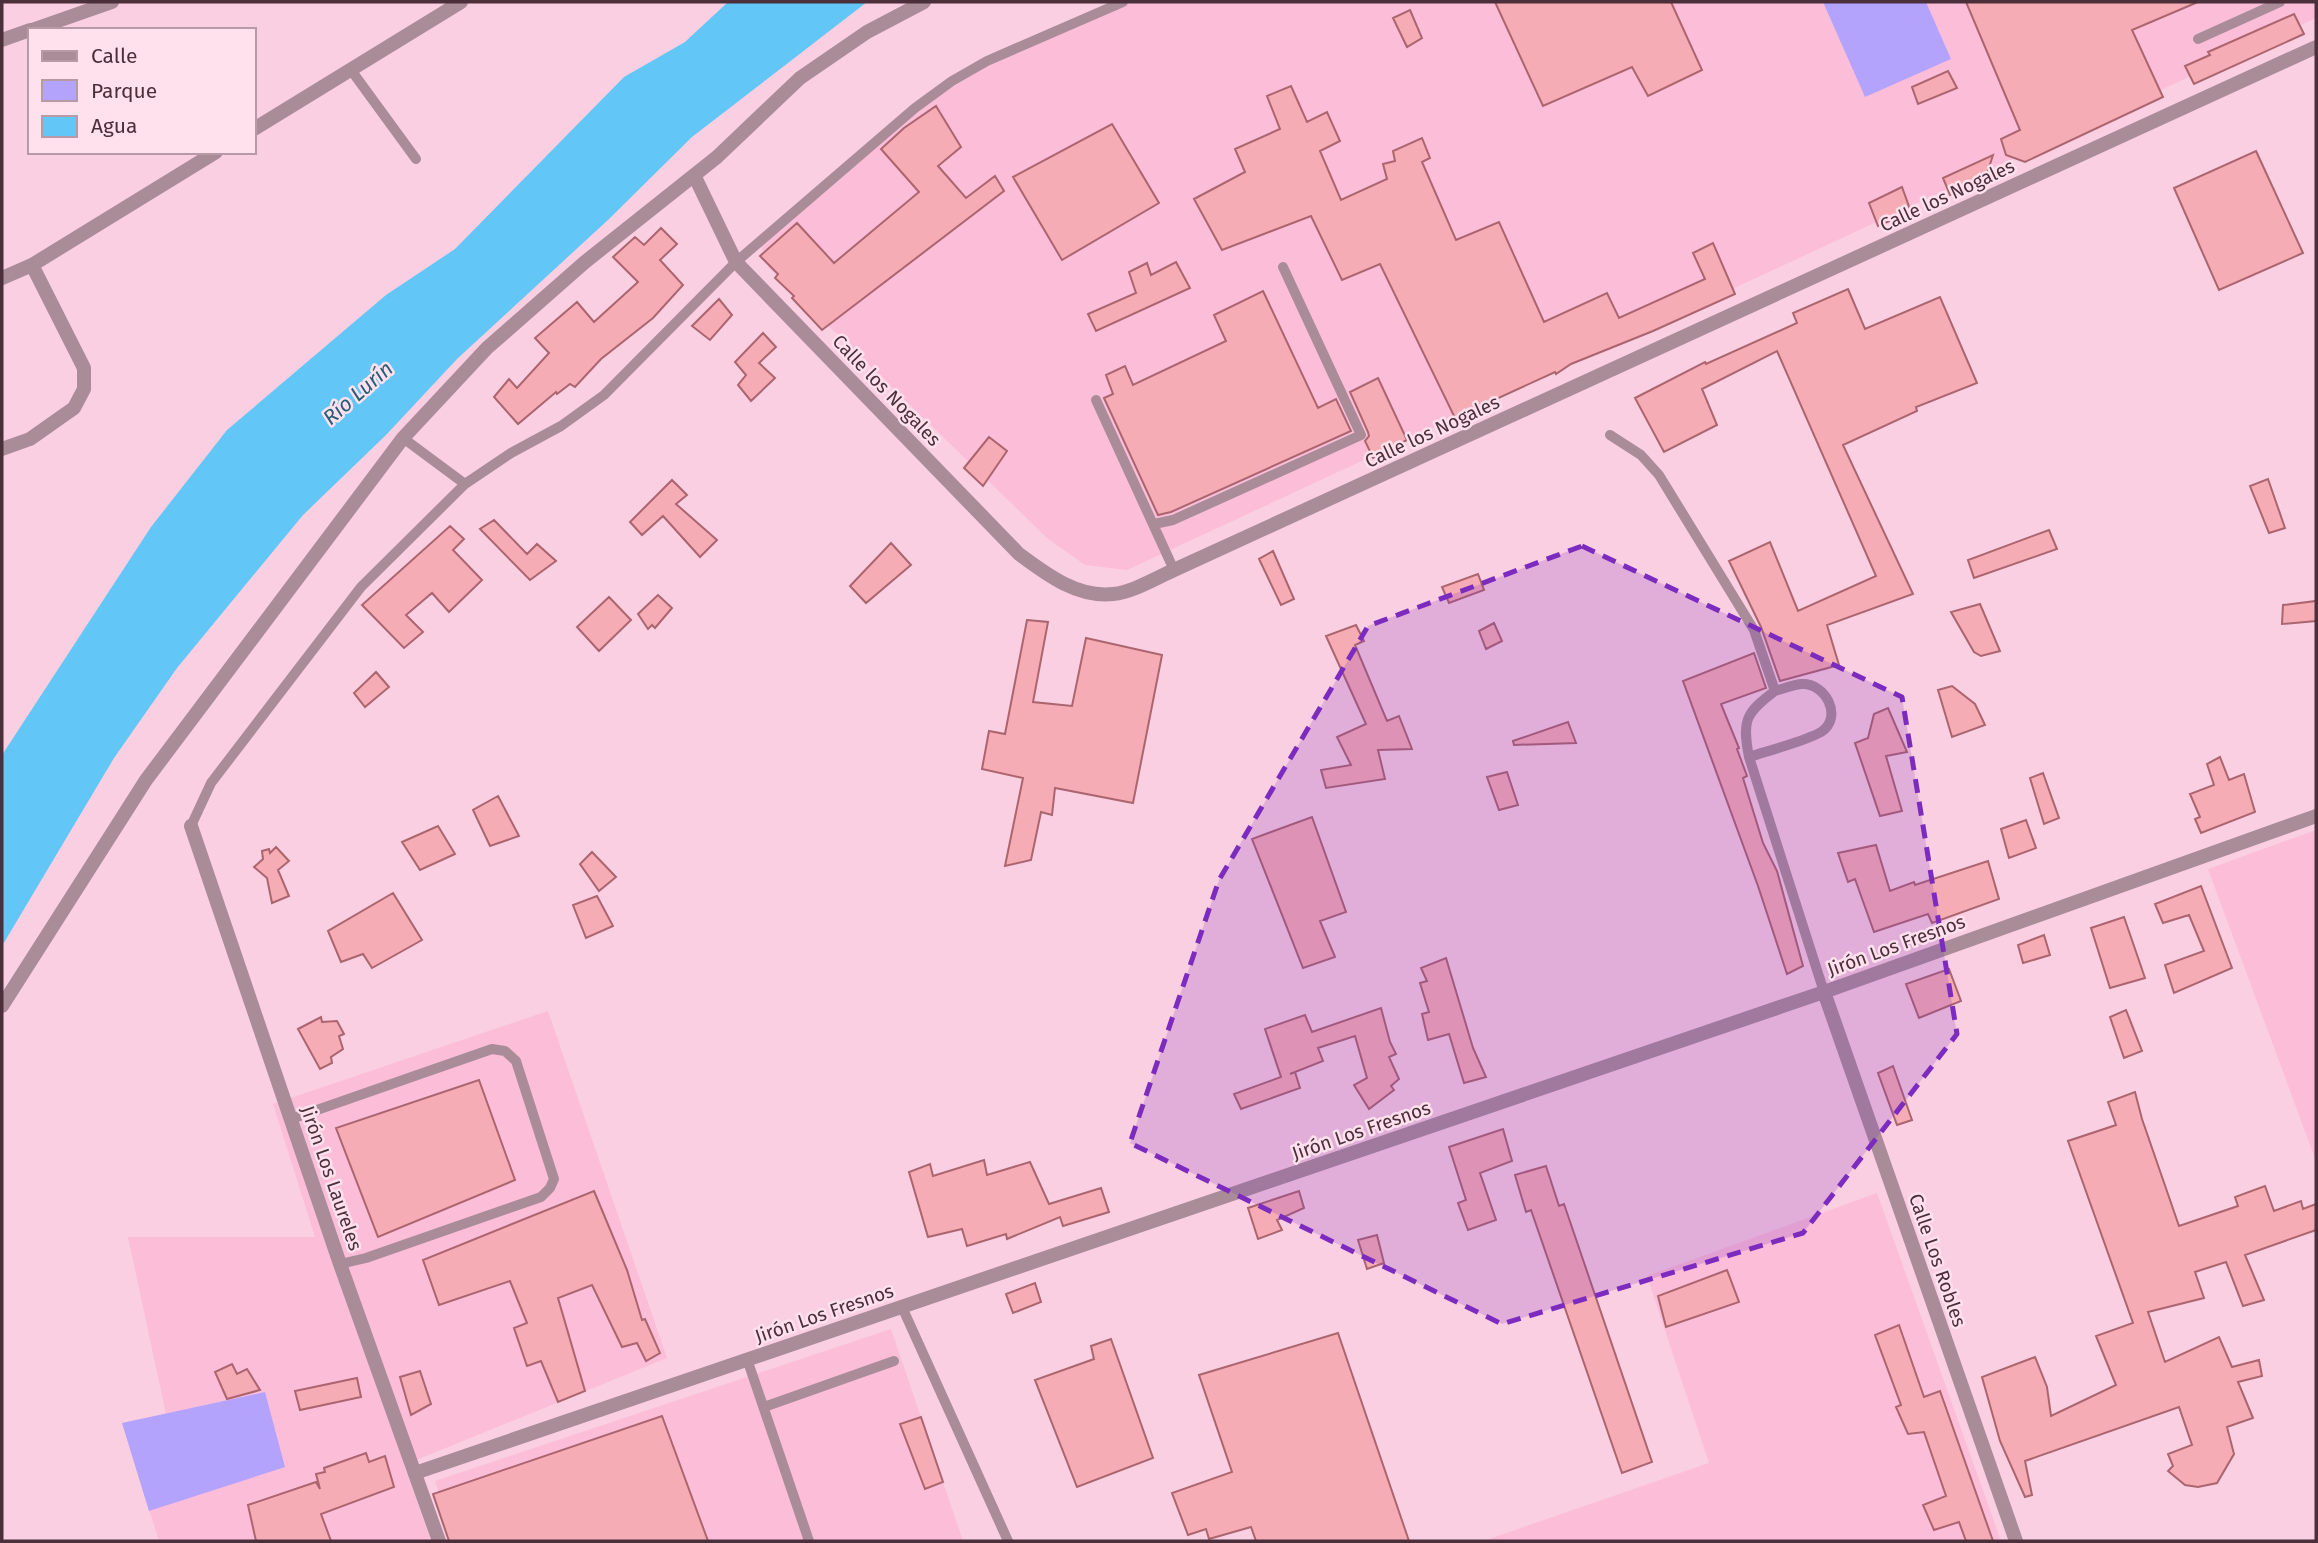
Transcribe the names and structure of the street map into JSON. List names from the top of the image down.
{
  "streets": {
    "street": [
      "Calle los Nogales",
      "Jirón Los Fresnos",
      "Jirón Los Laureles",
      "Calle Los Robles"
    ]
  },
  "crossings": [
    ["Jirón Los Fresnos", "Jirón Los Laureles"],
    ["Jirón Los Fresnos", "Calle Los Robles"]
  ],
  "water": ["Río Lurín"],
  "legend": ["Calle", "Parque", "Agua"]
}
